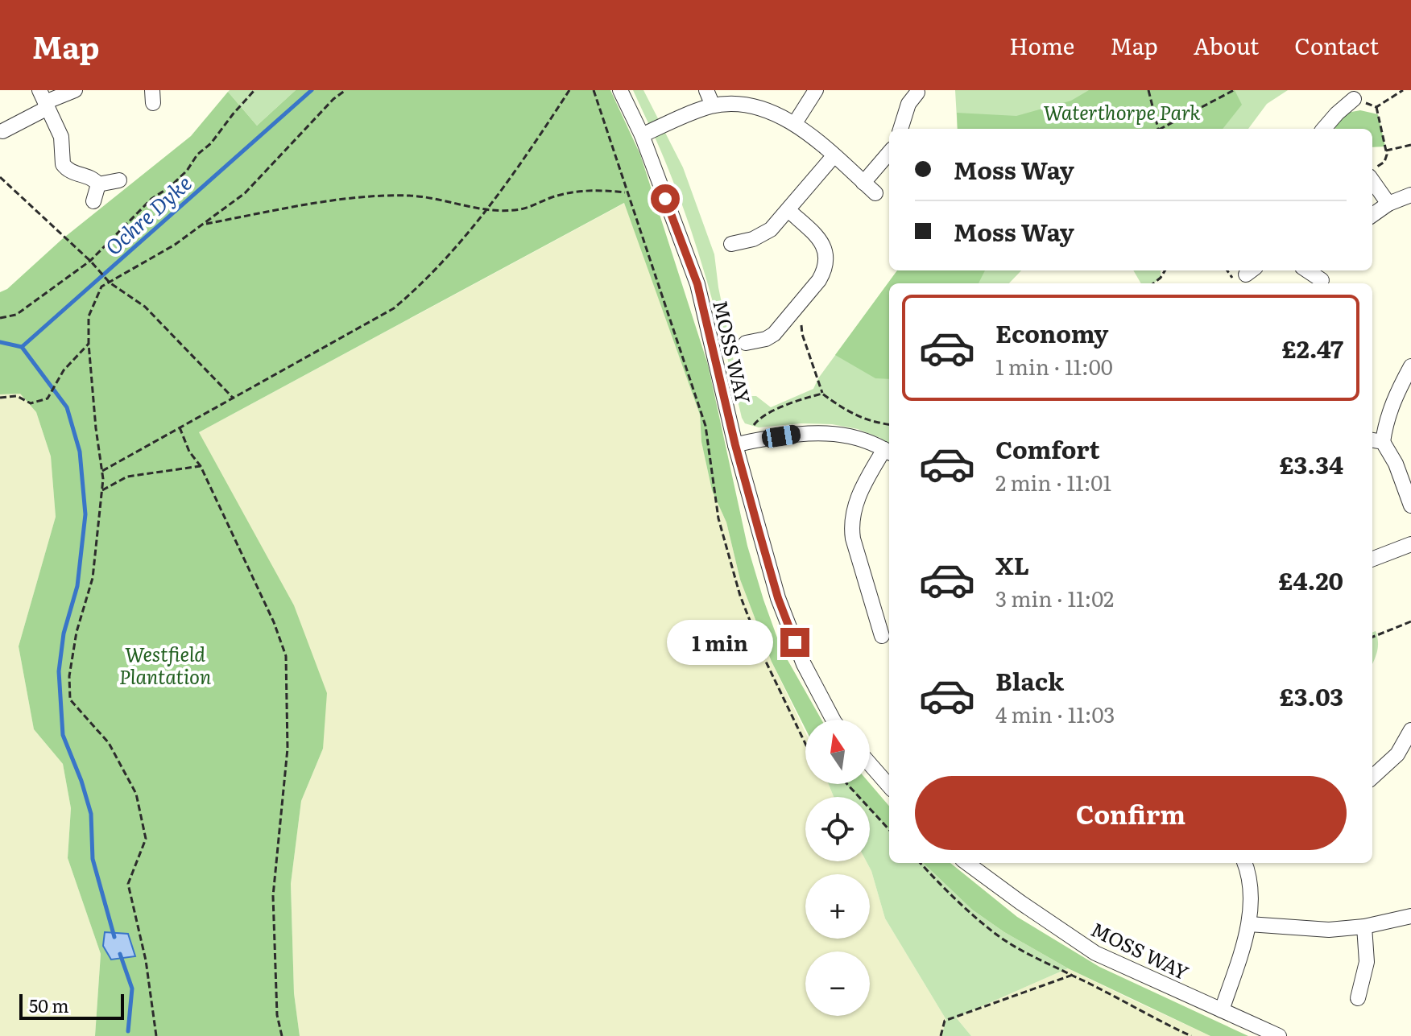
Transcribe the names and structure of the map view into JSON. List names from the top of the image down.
{
  "streets": {
    "street": ["MOSS WAY"]
  },
  "water": ["Ochre Dyke"],
  "parks": ["Waterthorpe Park", "Westfield Plantation"],
  "scale_bar": "50 m",
  "north": "top",
  "page": {
    "header": "Map",
    "nav": [
      "Home",
      "Map",
      "About",
      "Contact"
    ],
    "banner": ["Moss Way", "Moss Way"],
    "list": [
      {
        "name": "Economy",
        "note": "1 min · 11:00",
        "value": "£2.47"
      },
      {
        "name": "Comfort",
        "note": "2 min · 11:01",
        "value": "£3.34"
      },
      {
        "name": "XL",
        "note": "3 min · 11:02",
        "value": "£4.20"
      },
      {
        "name": "Black",
        "note": "4 min · 11:03",
        "value": "£3.03"
      }
    ],
    "bubble": "1 min",
    "map_buttons": ["+", "−"],
    "buttons": "Confirm",
    "scale": "50 m"
  }
}
